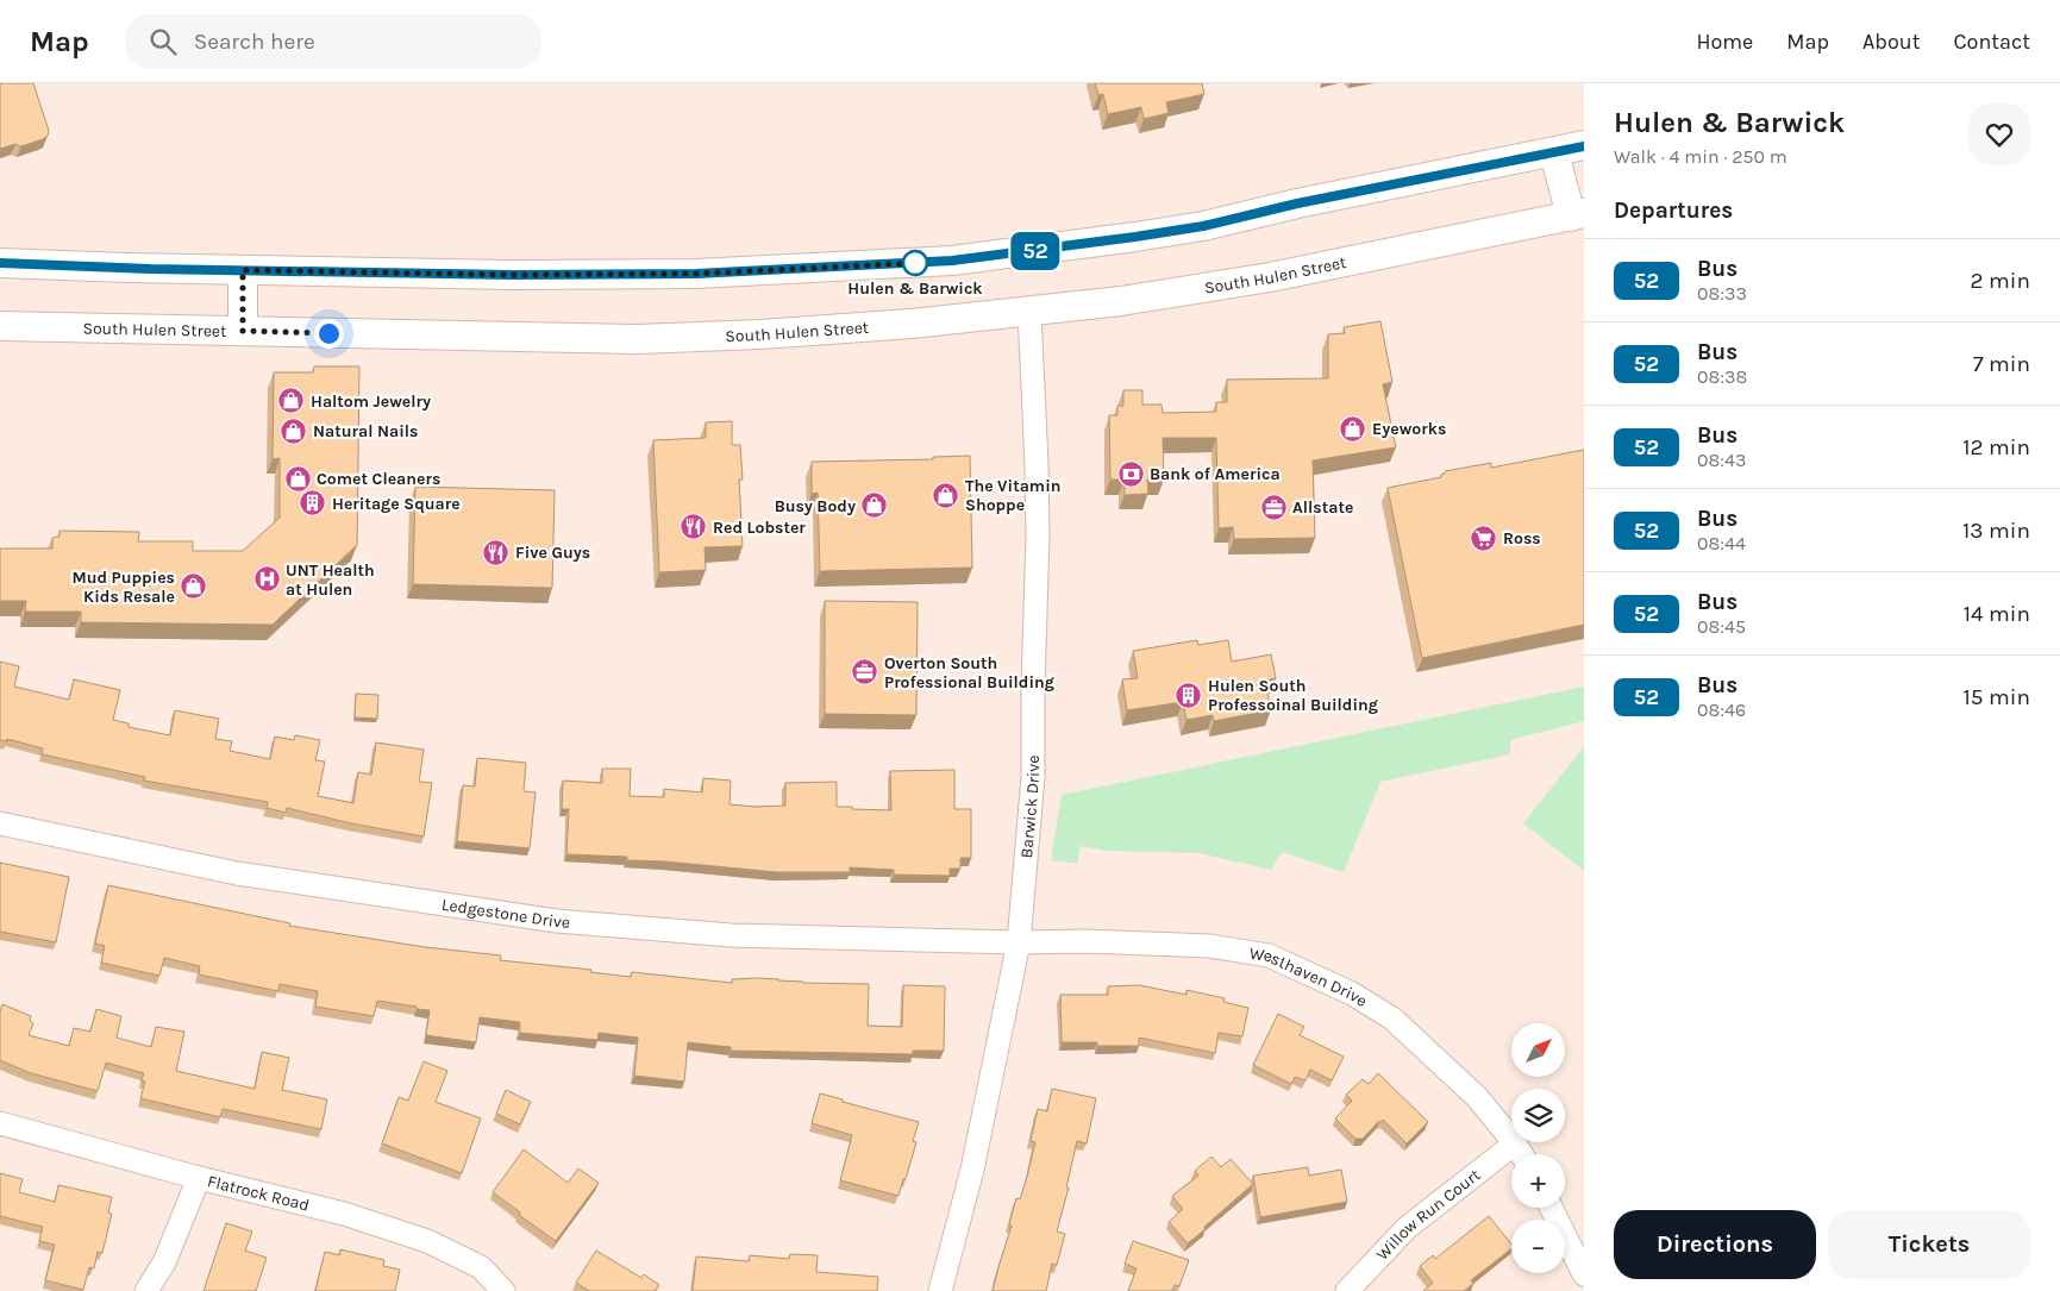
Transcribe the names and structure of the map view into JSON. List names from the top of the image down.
{
  "streets": {
    "main road": ["South Hulen Street"],
    "street": [
      "Barwick Drive",
      "Ledgestone Drive",
      "Westhaven Drive",
      "Flatrock Road",
      "Willow Run Court"
    ]
  },
  "crossings": [
    ["South Hulen Street", "Barwick Drive"],
    ["Barwick Drive", "Ledgestone Drive"],
    ["Barwick Drive", "Westhaven Drive"],
    ["Ledgestone Drive", "Westhaven Drive"],
    ["Westhaven Drive", "Willow Run Court"]
  ],
  "places": {
    "other": ["Hulen & Barwick"],
    "shop": [
      "Haltom Jewelry",
      "Eyeworks",
      "Natural Nails",
      "Comet Cleaners",
      "The Vitamin Shoppe",
      "Busy Body",
      "Mud Puppies Kids Resale"
    ],
    "bank": ["Bank of America"],
    "building": ["Heritage Square", "Hulen South Professoinal Building"],
    "office": ["Allstate", "Overton South Professional Building"],
    "restaurant": ["Red Lobster", "Five Guys"],
    "supermarket": ["Ross"],
    "hospital": ["UNT Health at Hulen"]
  },
  "lines": ["bus line 52"],
  "north": "top right",
  "page": {
    "header": "Map",
    "search": "Search here",
    "nav": [
      "Home",
      "Map",
      "About",
      "Contact"
    ],
    "on_map": "52",
    "heading": [
      ["Hulen & Barwick", "Walk · 4 min · 250 m"],
      "Departures"
    ],
    "list": [
      {
        "mark": "52",
        "name": "Bus",
        "note": "08:33",
        "value": "2 min"
      },
      {
        "mark": "52",
        "name": "Bus",
        "note": "08:38",
        "value": "7 min"
      },
      {
        "mark": "52",
        "name": "Bus",
        "note": "08:43",
        "value": "12 min"
      },
      {
        "mark": "52",
        "name": "Bus",
        "note": "08:44",
        "value": "13 min"
      },
      {
        "mark": "52",
        "name": "Bus",
        "note": "08:45",
        "value": "14 min"
      },
      {
        "mark": "52",
        "name": "Bus",
        "note": "08:46",
        "value": "15 min"
      }
    ],
    "map_buttons": ["+", "−"],
    "buttons": ["Directions", "Tickets"]
  }
}
